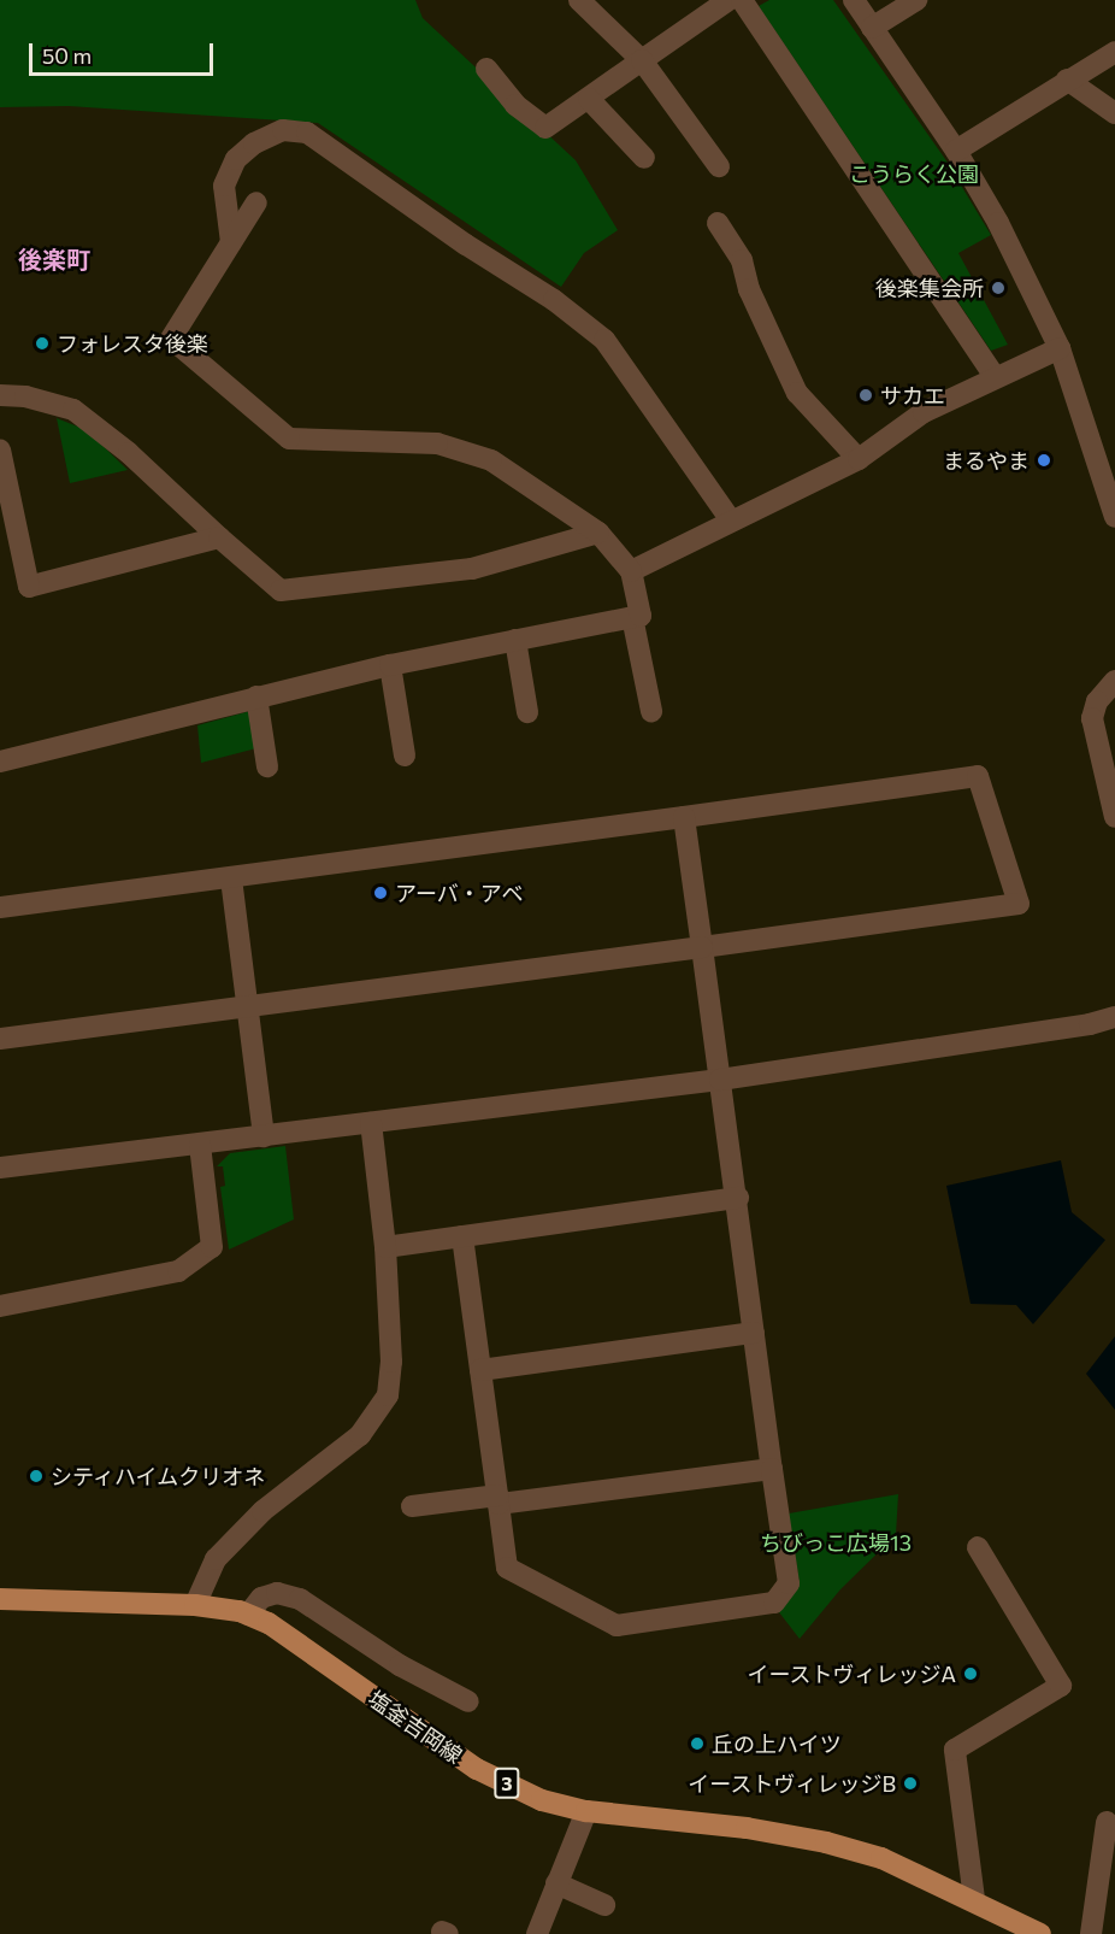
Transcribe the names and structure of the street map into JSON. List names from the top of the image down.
{
  "streets": {
    "main road": ["塩釜吉岡線", "3"]
  },
  "districts": ["後楽町"],
  "parks": ["こうらく公園", "ちびっこ広場13"],
  "places": [
    "後楽集会所",
    "フォレスタ後楽",
    "サカエ",
    "まるやま",
    "アーバ・アベ",
    "シティハイムクリオネ",
    "イーストヴィレッジA",
    "丘の上ハイツ",
    "イーストヴィレッジB"
  ],
  "scale_bar": "50 m"
}
